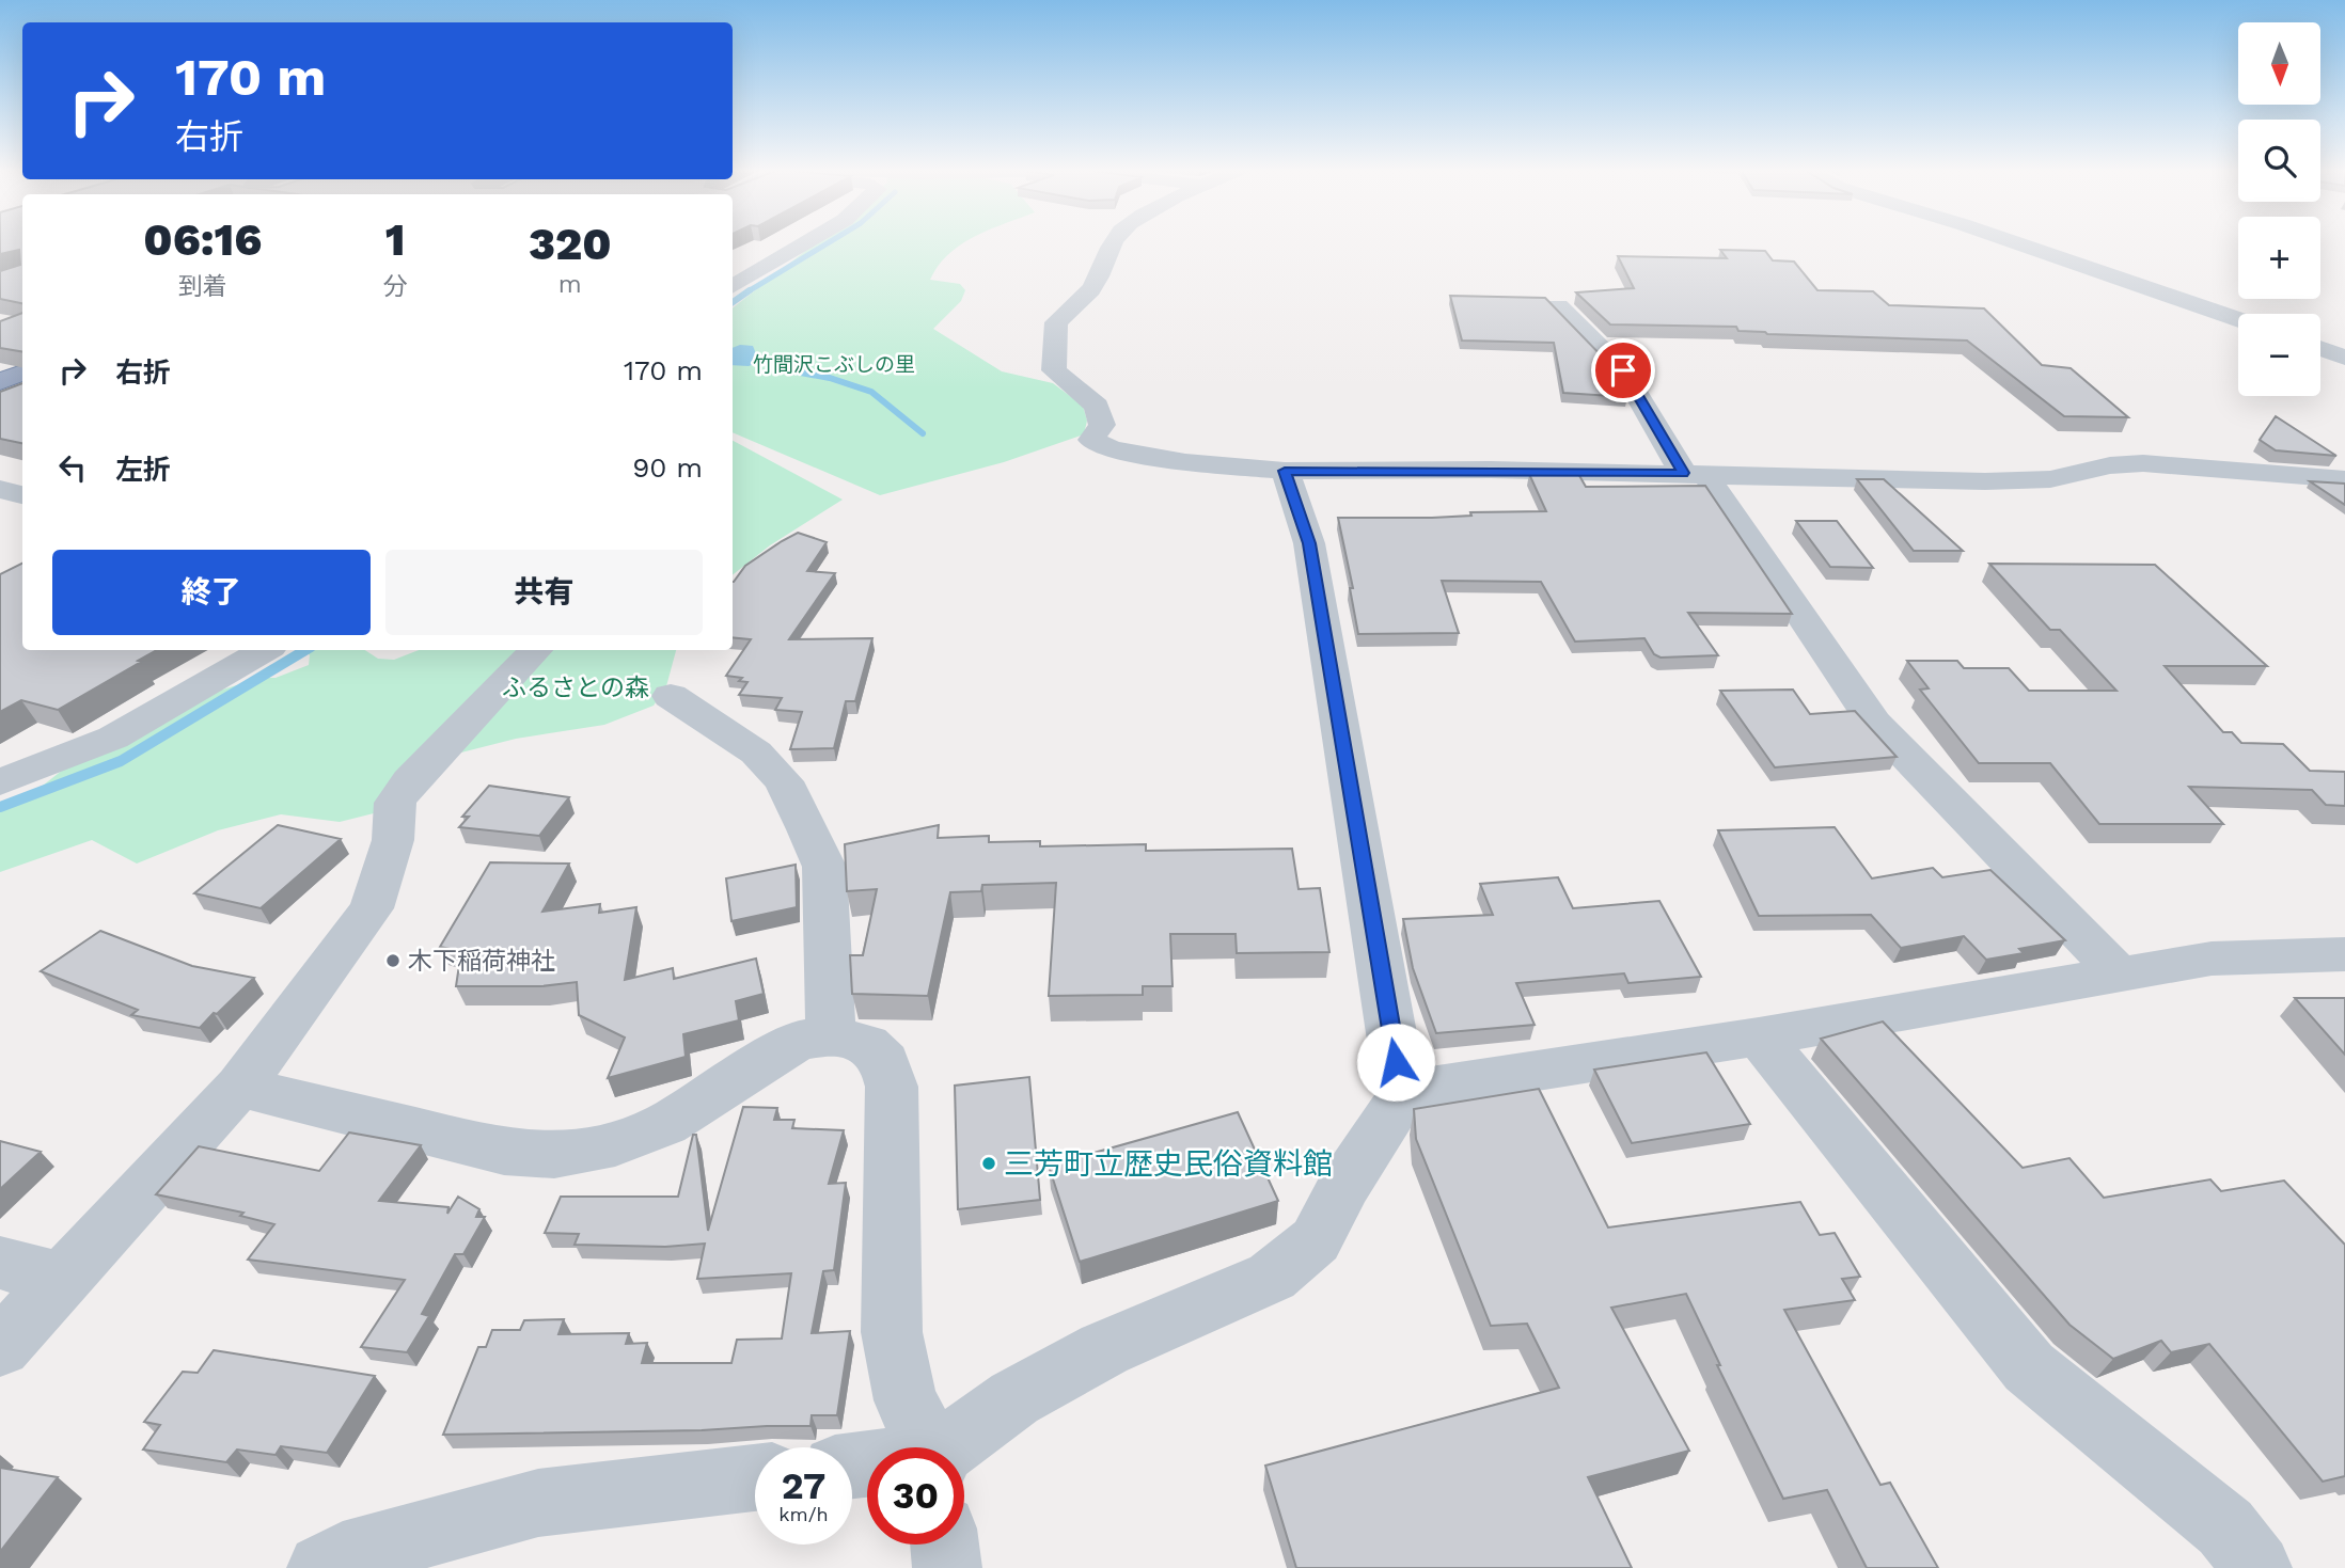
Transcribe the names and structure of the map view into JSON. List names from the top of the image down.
{
  "parks": ["竹間沢こぶしの里", "ふるさとの森"],
  "places": ["木下稲荷神社", "三芳町立歴史民俗資料館"],
  "north": "bottom",
  "page": {
    "map_buttons": ["+", "−"],
    "turn": ["170 m", "右折"],
    "eta": [
      "06:16",
      "到着",
      "1",
      "分",
      "320",
      "m"
    ],
    "list": [
      {
        "name": "右折",
        "value": "170 m"
      },
      {
        "name": "左折",
        "value": "90 m"
      }
    ],
    "buttons": ["終了", "共有"],
    "speed": "27 km/h",
    "limit": "30"
  }
}
